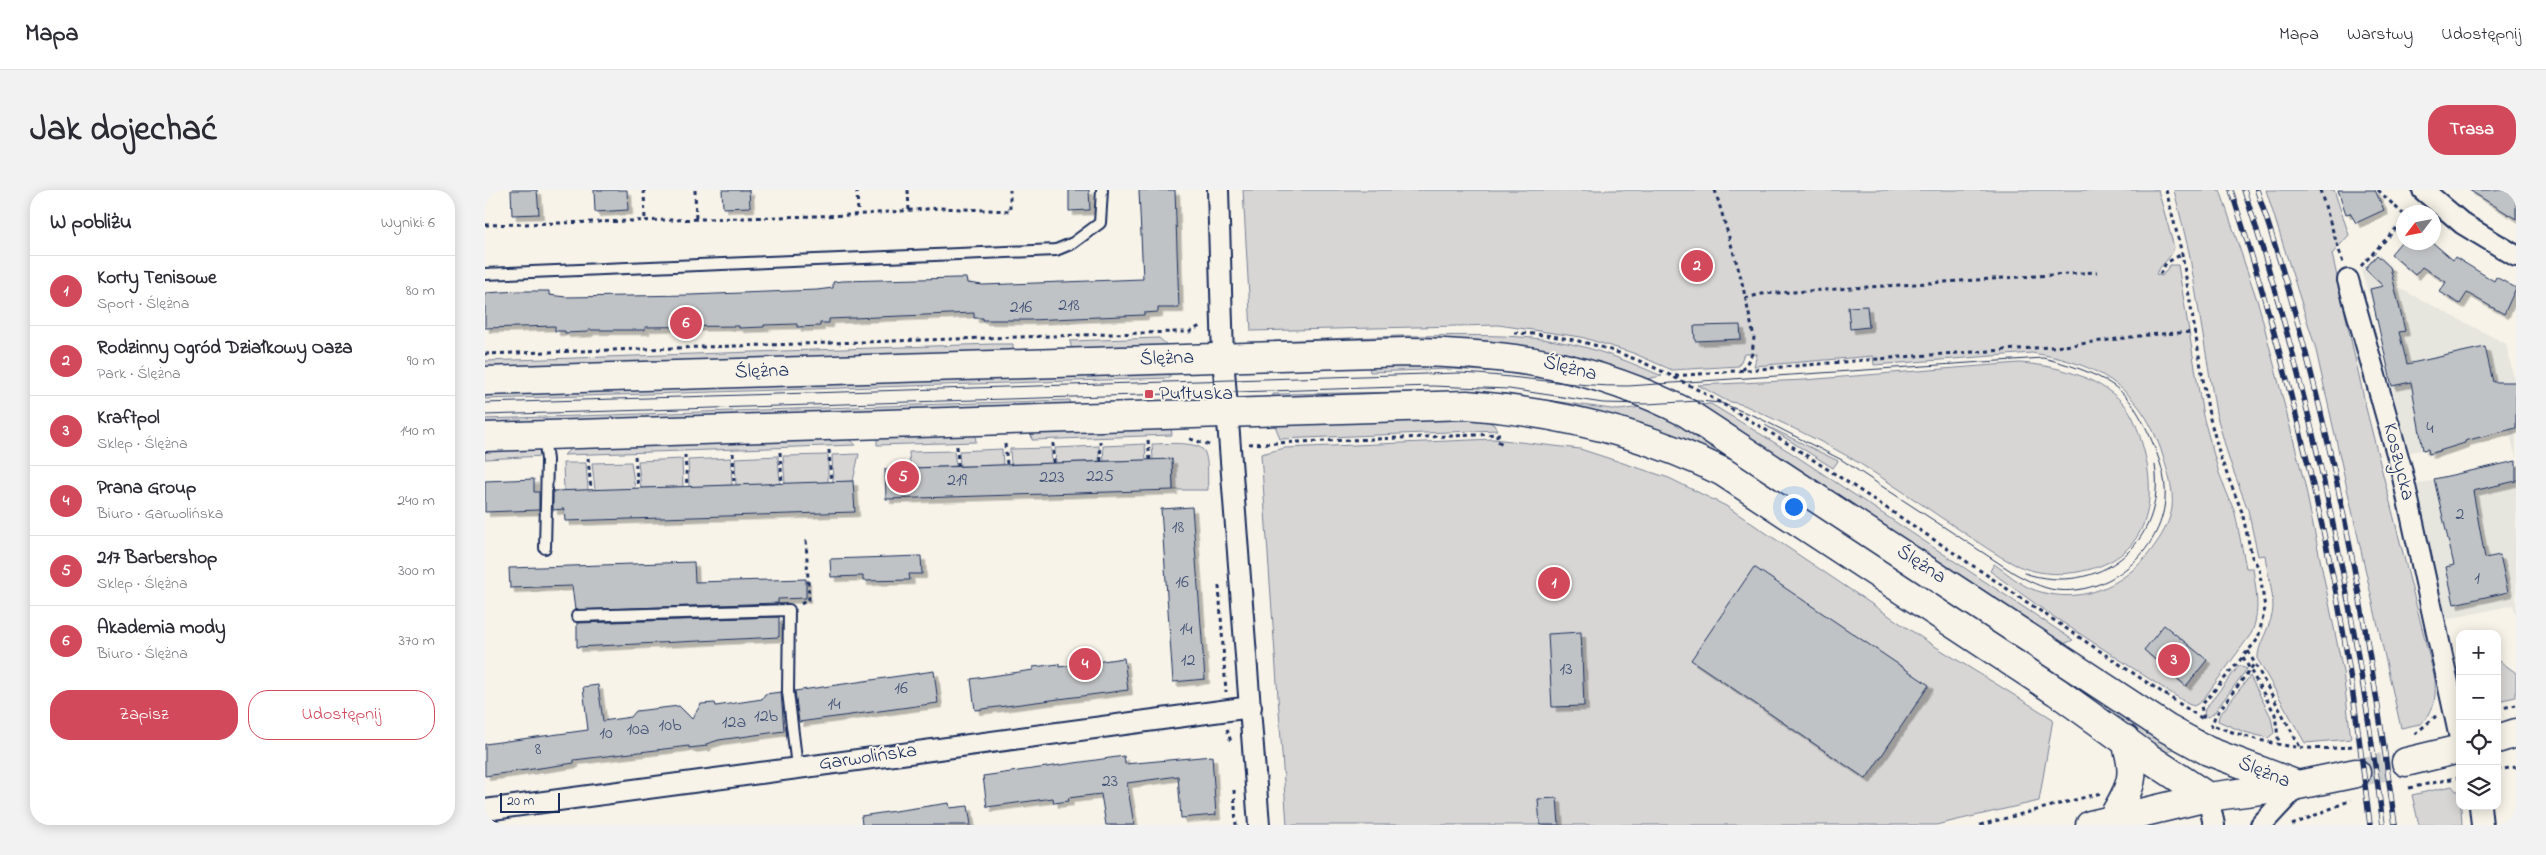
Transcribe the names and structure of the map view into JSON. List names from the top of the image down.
{
  "streets": {
    "main road": ["Ślężna"],
    "street": ["Koszycka", "Garwolińska"]
  },
  "places": {
    "transit": ["Pułtuska"]
  },
  "house_numbers": [
    "218",
    "216",
    "4",
    "225",
    "223",
    "219",
    "2",
    "18",
    "1",
    "16",
    "14",
    "12",
    "13",
    "16",
    "14",
    "12b",
    "12a",
    "10b",
    "10a",
    "10",
    "8",
    "23"
  ],
  "scale_bar": "20 m",
  "north": "bottom left",
  "page": {
    "header": "Mapa",
    "nav": ["Mapa", "Warstwy", "Udostępnij"],
    "title": "Jak dojechać",
    "buttons": [
      "Trasa",
      ["Zapisz", "Udostępnij"]
    ],
    "heading": ["W pobliżu", "Wyniki: 6"],
    "pins": [
      "2",
      "6",
      "5",
      "1",
      "3",
      "4"
    ],
    "list": [
      {
        "mark": "1",
        "name": "Korty Tenisowe",
        "note": "Sport · Ślężna",
        "value": "80 m"
      },
      {
        "mark": "2",
        "name": "Rodzinny Ogród Działkowy Oaza",
        "note": "Park · Ślężna",
        "value": "90 m"
      },
      {
        "mark": "3",
        "name": "Kraftpol",
        "note": "Sklep · Ślężna",
        "value": "140 m"
      },
      {
        "mark": "4",
        "name": "Prana Group",
        "note": "Biuro · Garwolińska",
        "value": "240 m"
      },
      {
        "mark": "5",
        "name": "217 Barbershop",
        "note": "Sklep · Ślężna",
        "value": "300 m"
      },
      {
        "mark": "6",
        "name": "Akademia mody",
        "note": "Biuro · Ślężna",
        "value": "370 m"
      }
    ],
    "map_buttons": ["+", "−"],
    "scale": "20 m"
  }
}
